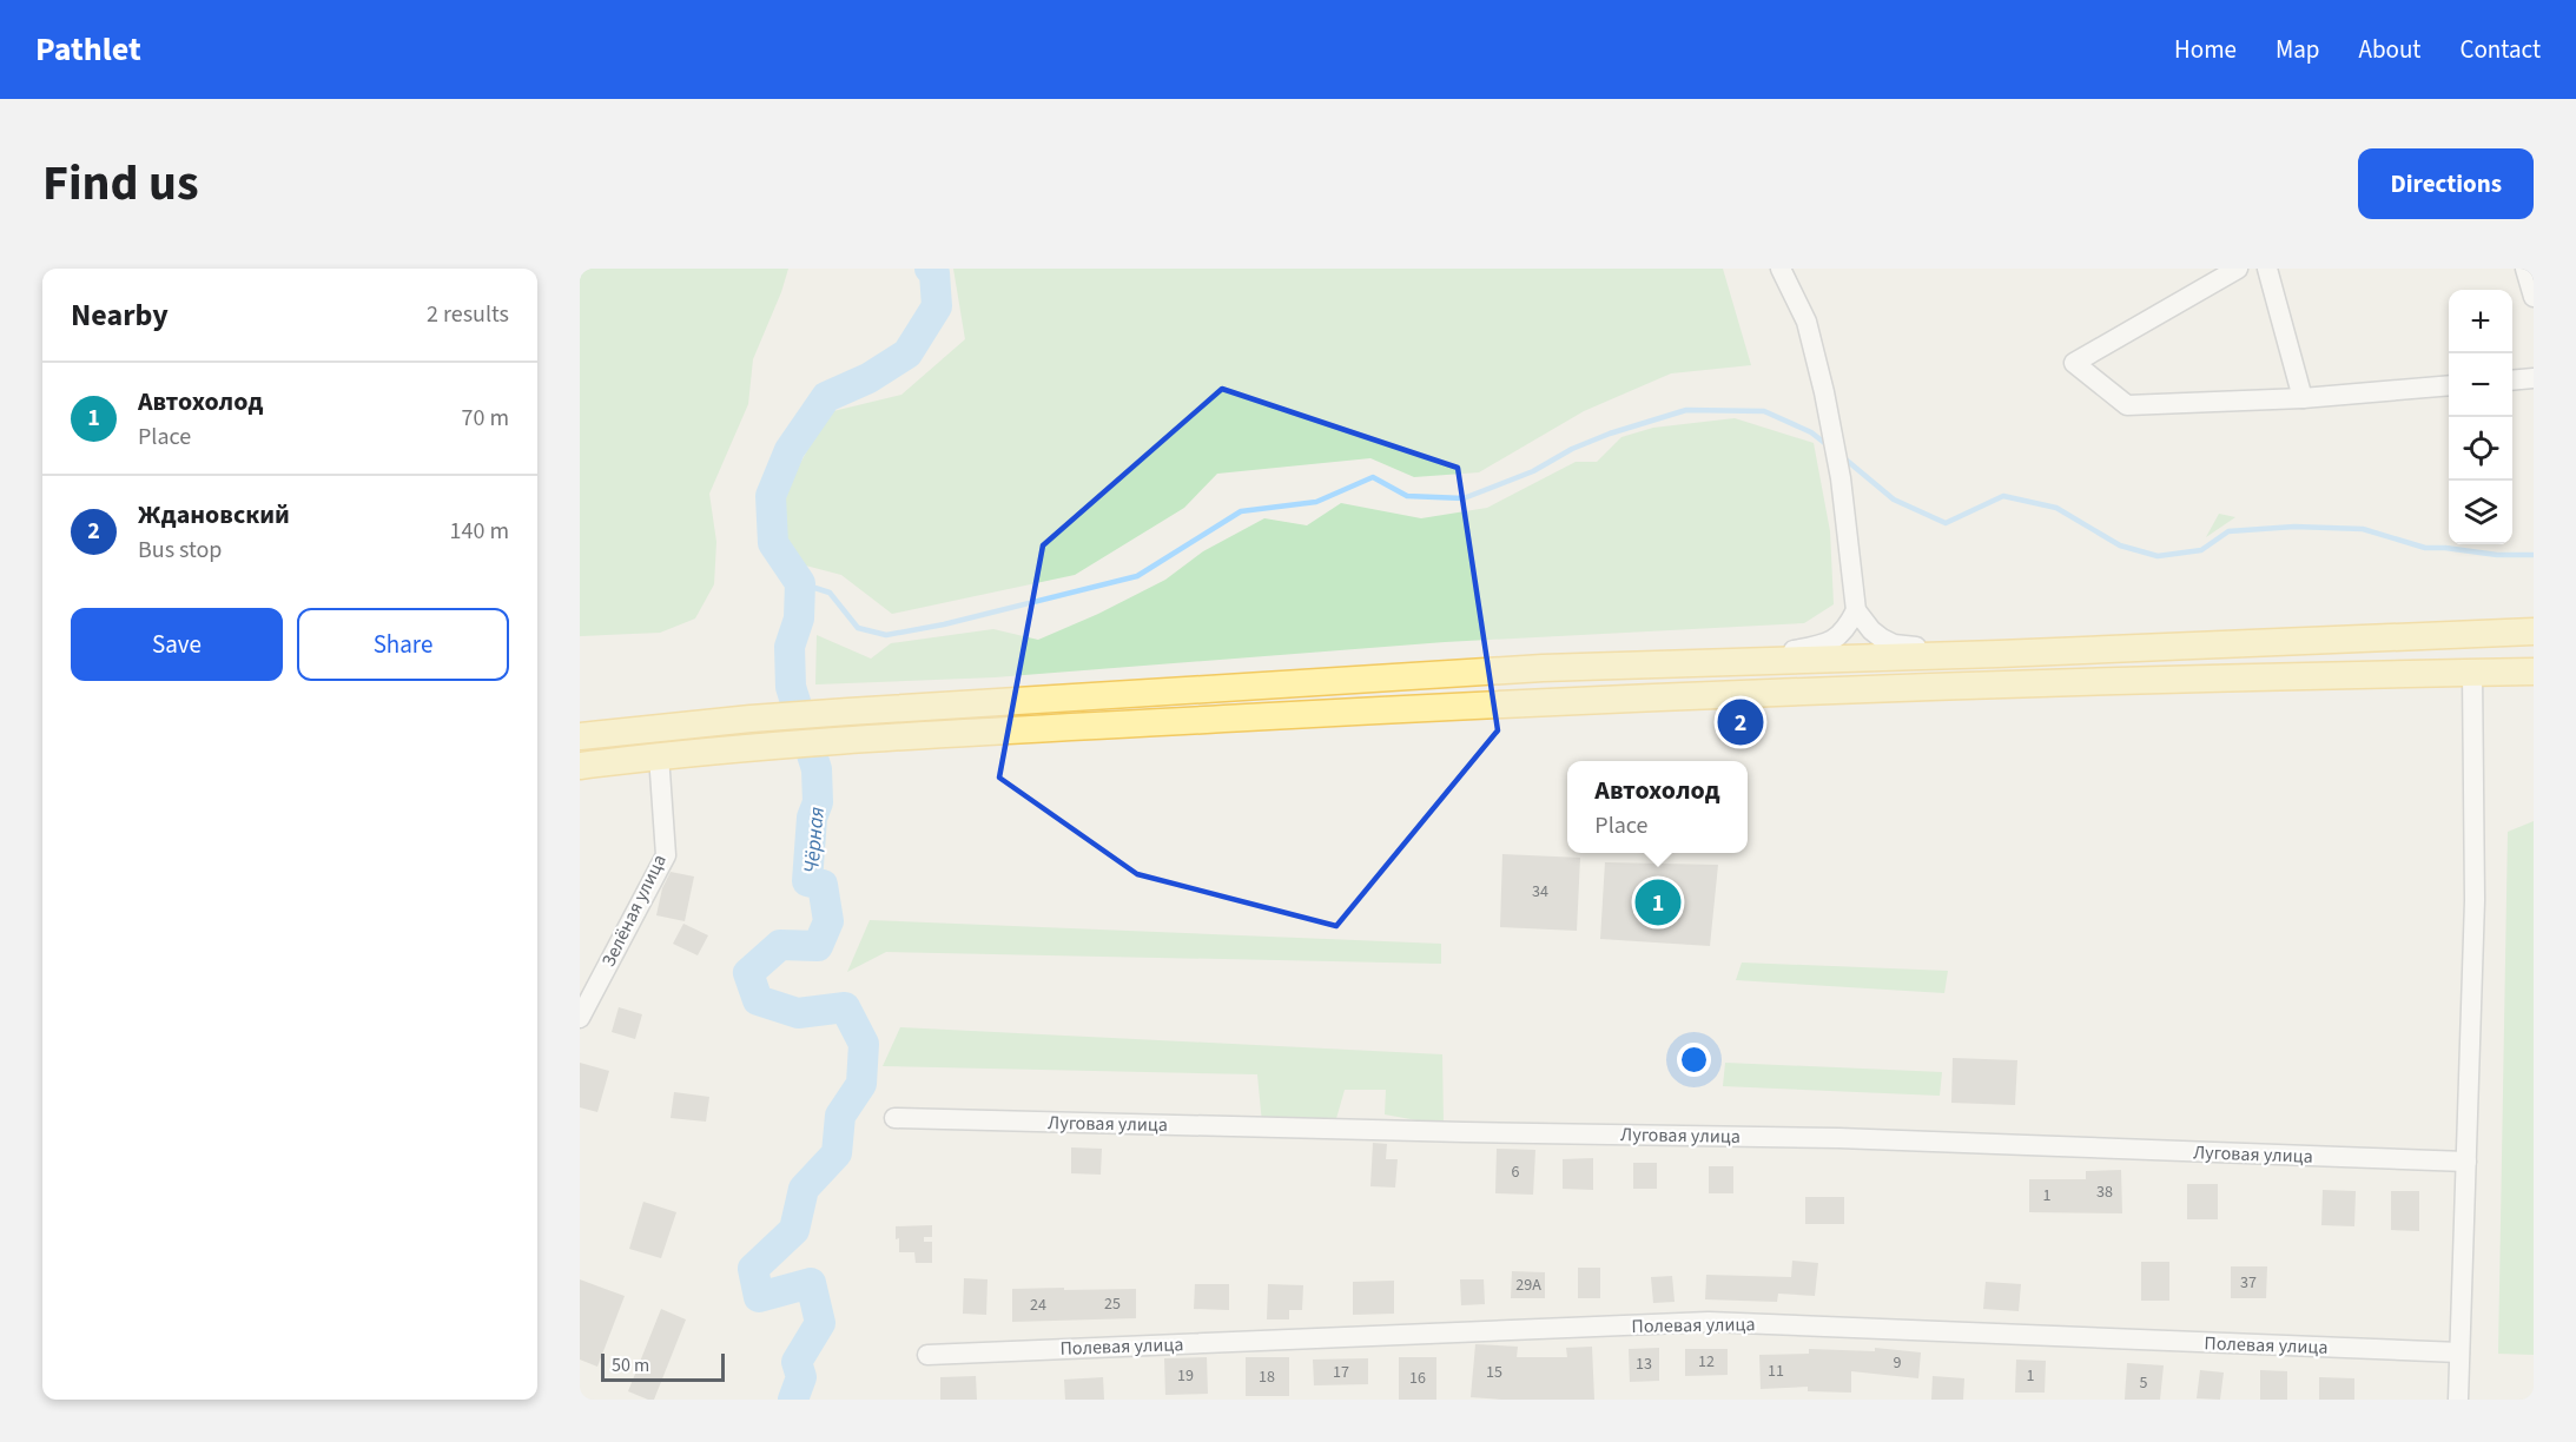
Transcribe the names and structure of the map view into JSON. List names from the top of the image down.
{
  "streets": {
    "street": ["Зелёная улица", "Луговая улица", "Полевая улица"]
  },
  "water": ["Чёрная"],
  "house_numbers": [
    "34",
    "6",
    "38",
    "1",
    "37",
    "29А",
    "25",
    "24",
    "12",
    "9",
    "13",
    "11",
    "17",
    "15",
    "19",
    "1",
    "18",
    "16",
    "5"
  ],
  "scale_bar": "50 m",
  "page": {
    "header": "Pathlet",
    "nav": [
      "Home",
      "Map",
      "About",
      "Contact"
    ],
    "title": "Find us",
    "buttons": [
      "Directions",
      ["Save", "Share"]
    ],
    "heading": ["Nearby", "2 results"],
    "map_buttons": ["+", "−"],
    "list": [
      {
        "mark": "1",
        "name": "Автохолод",
        "note": "Place",
        "value": "70 m"
      },
      {
        "mark": "2",
        "name": "Ждановский",
        "note": "Bus stop",
        "value": "140 m"
      }
    ],
    "pins": ["2", "1"],
    "popup": ["Автохолод", "Place"],
    "scale": "50 m"
  }
}
